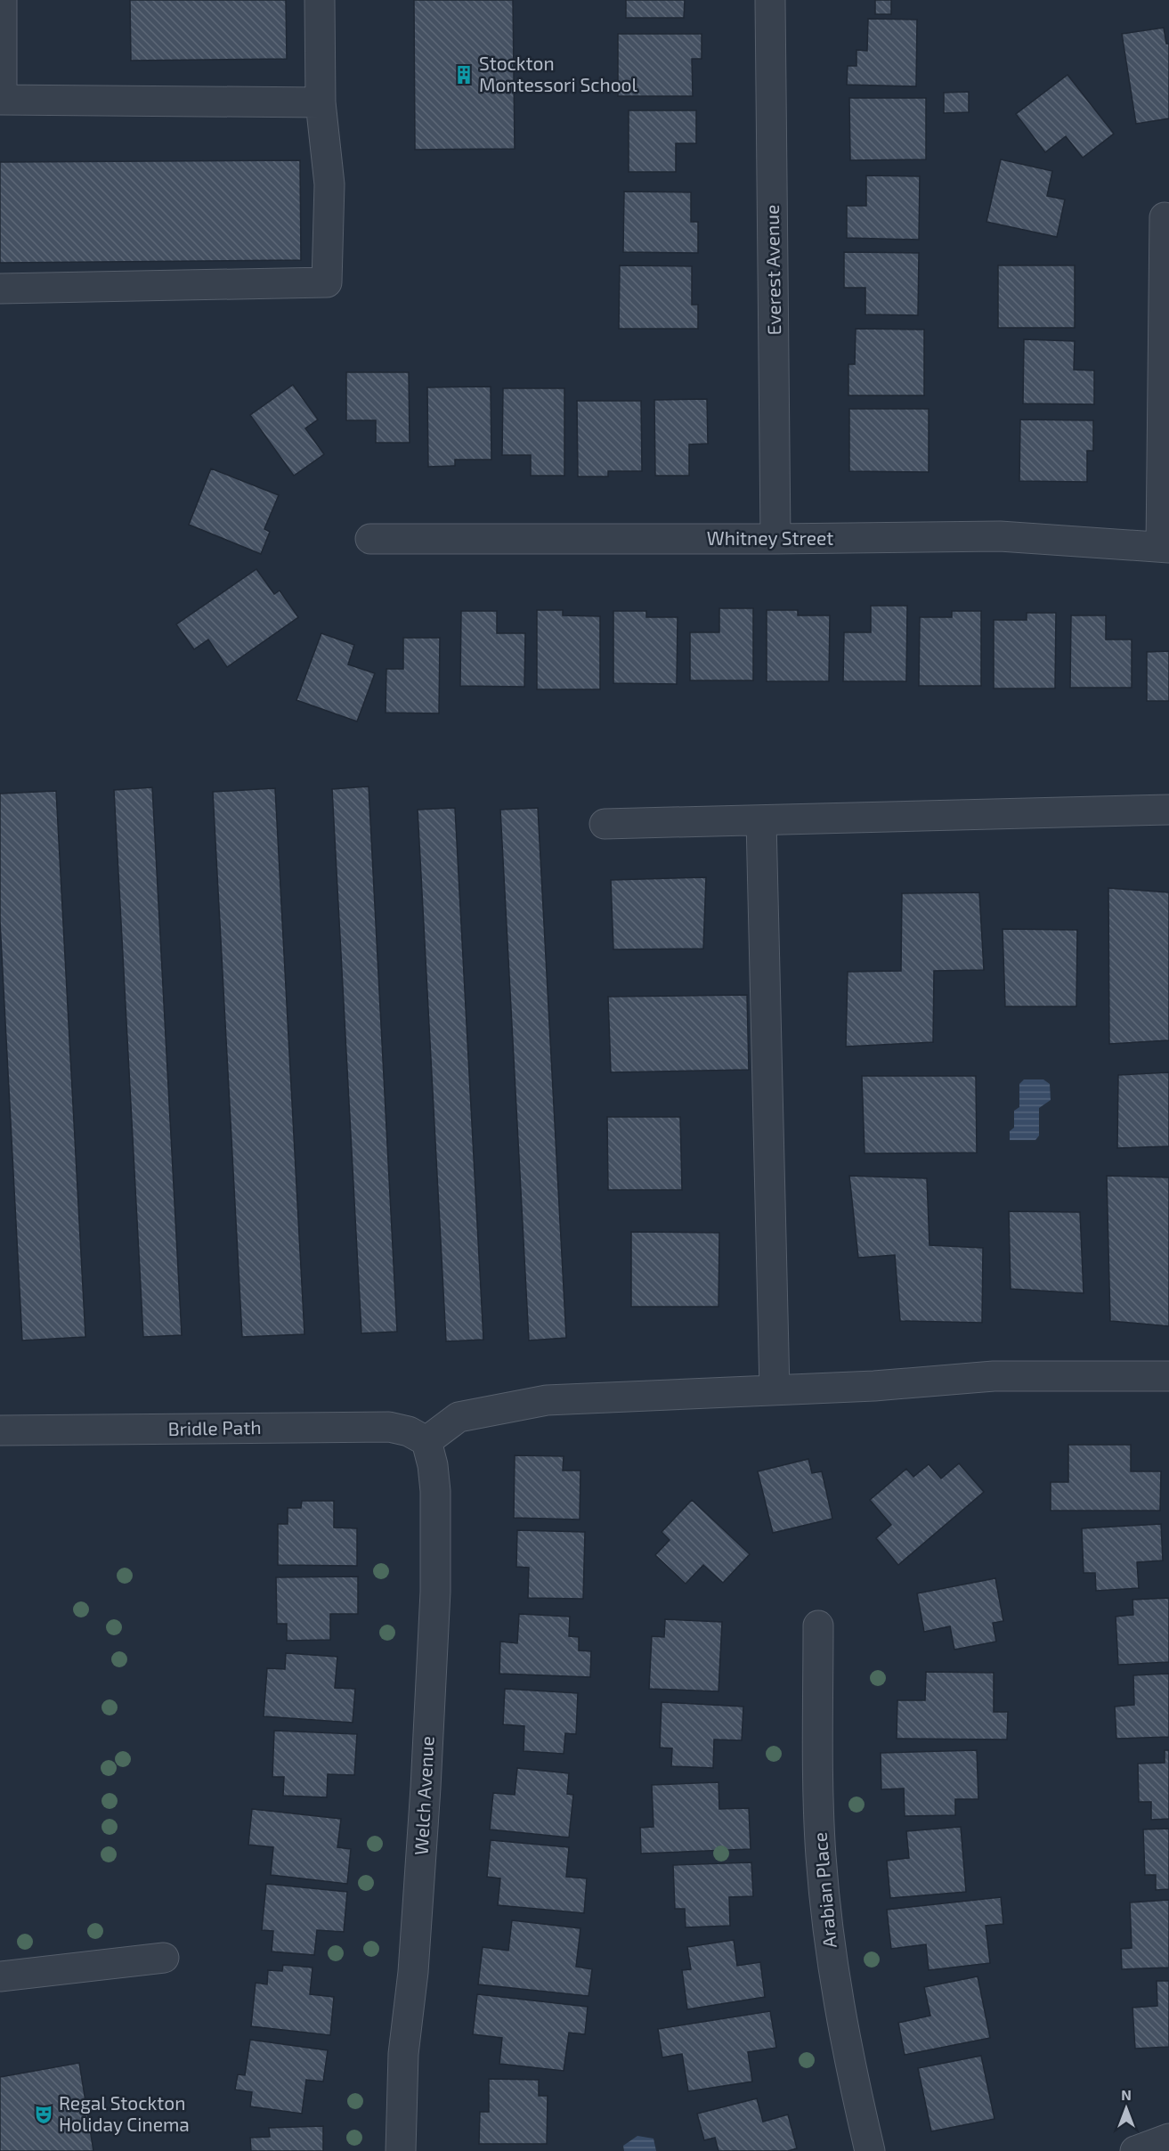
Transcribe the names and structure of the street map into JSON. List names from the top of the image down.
{
  "streets": {
    "street": [
      "Everest Avenue",
      "Whitney Street",
      "Bridle Path",
      "Welch Avenue",
      "Arabian Place"
    ]
  },
  "crossings": [
    ["Everest Avenue", "Whitney Street"],
    ["Bridle Path", "Welch Avenue"]
  ],
  "places": {
    "building": ["Stockton Montessori School"],
    "theatre": ["Regal Stockton Holiday Cinema"]
  },
  "north": "top"
}
